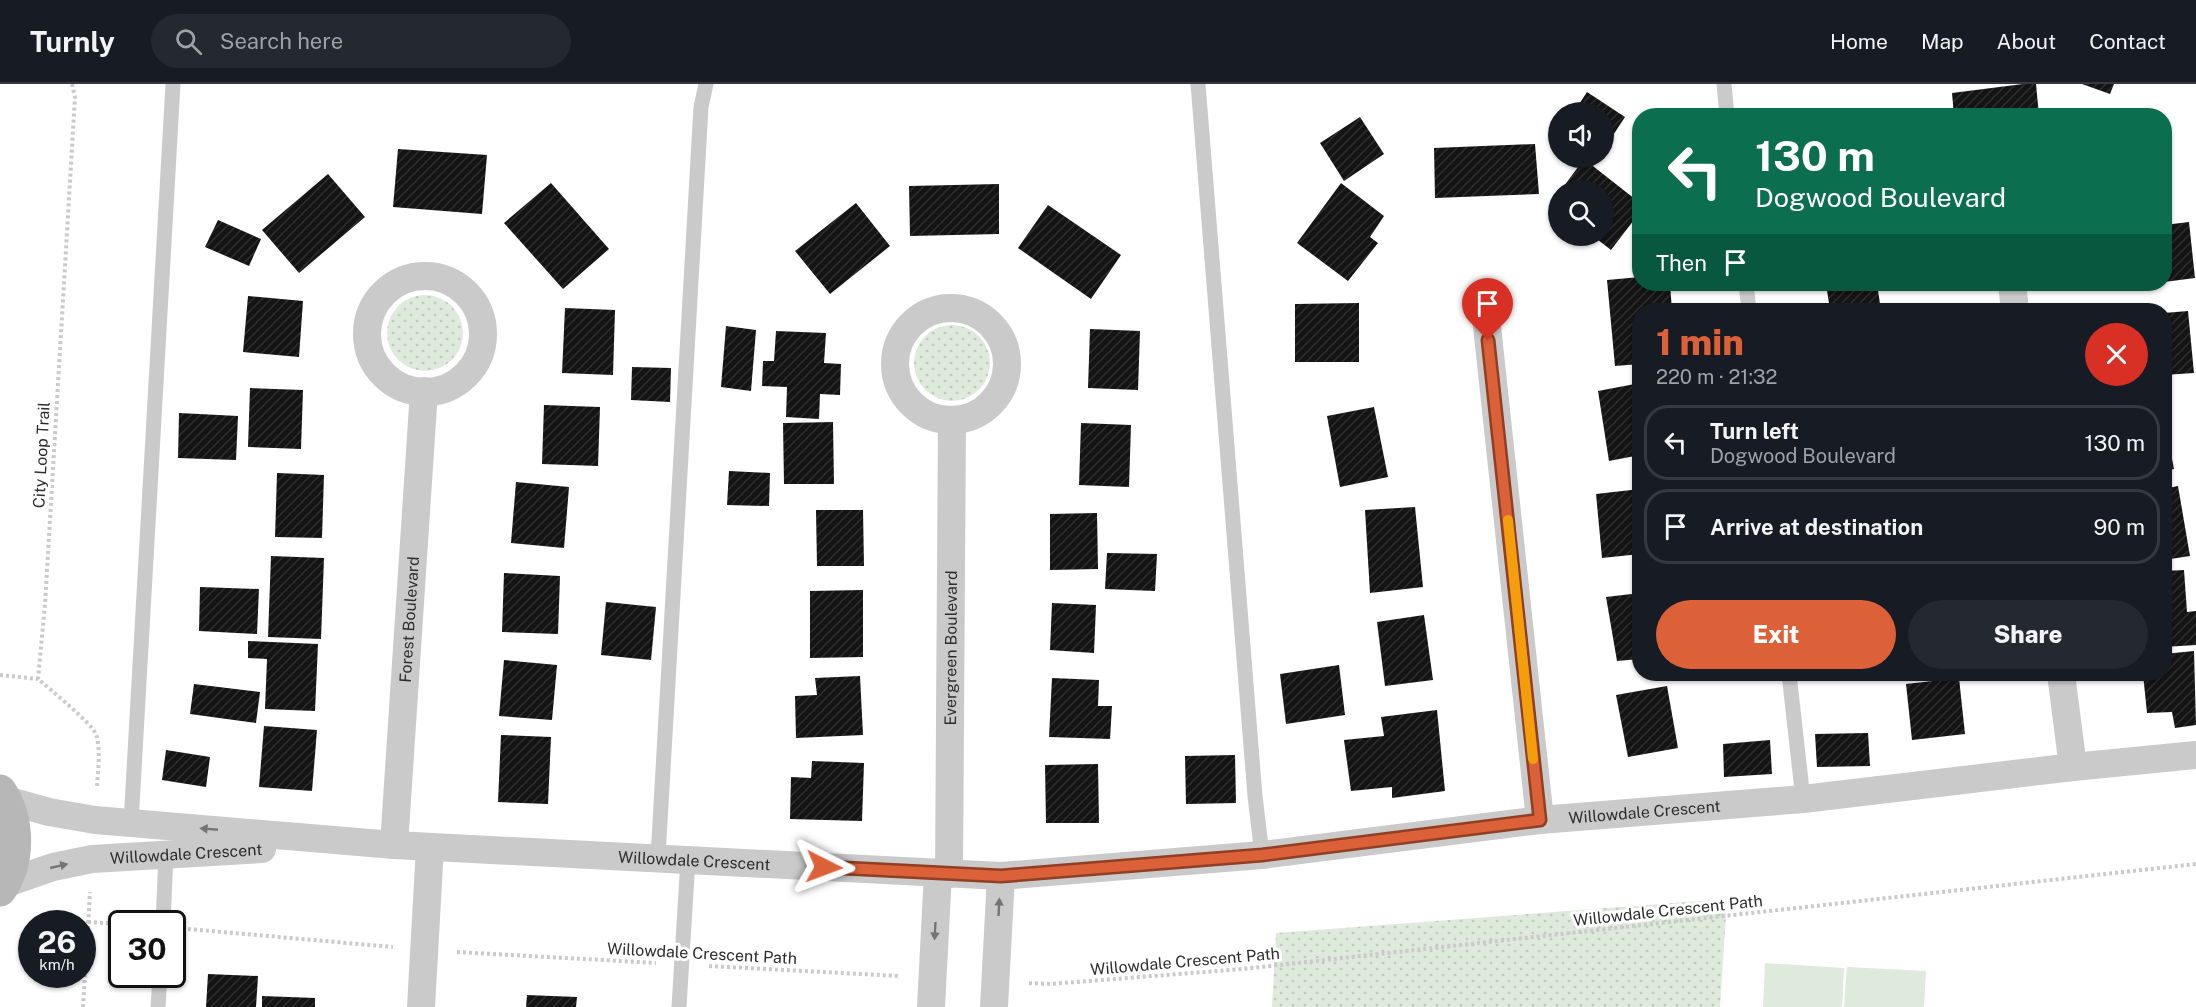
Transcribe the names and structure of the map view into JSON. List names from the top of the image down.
{
  "streets": {
    "street": ["Forest Boulevard", "Evergreen Boulevard", "Willowdale Crescent"],
    "path": ["City Loop Trail", "Willowdale Crescent Path"]
  },
  "crossings": [
    ["Forest Boulevard", "Willowdale Crescent"],
    ["Evergreen Boulevard", "Willowdale Crescent"],
    ["Evergreen Boulevard", "Willowdale Crescent Path"]
  ],
  "page": {
    "header": "Turnly",
    "search": "Search here",
    "nav": [
      "Home",
      "Map",
      "About",
      "Contact"
    ],
    "turn": ["130 m", "Dogwood Boulevard"],
    "then": "Then",
    "heading": ["1 min", "220 m · 21:32"],
    "list": [
      {
        "name": "Turn left",
        "note": "Dogwood Boulevard",
        "value": "130 m"
      },
      {
        "name": "Arrive at destination",
        "value": "90 m"
      }
    ],
    "buttons": ["Exit", "Share"],
    "speed": "26 km/h",
    "limit": "30"
  }
}
